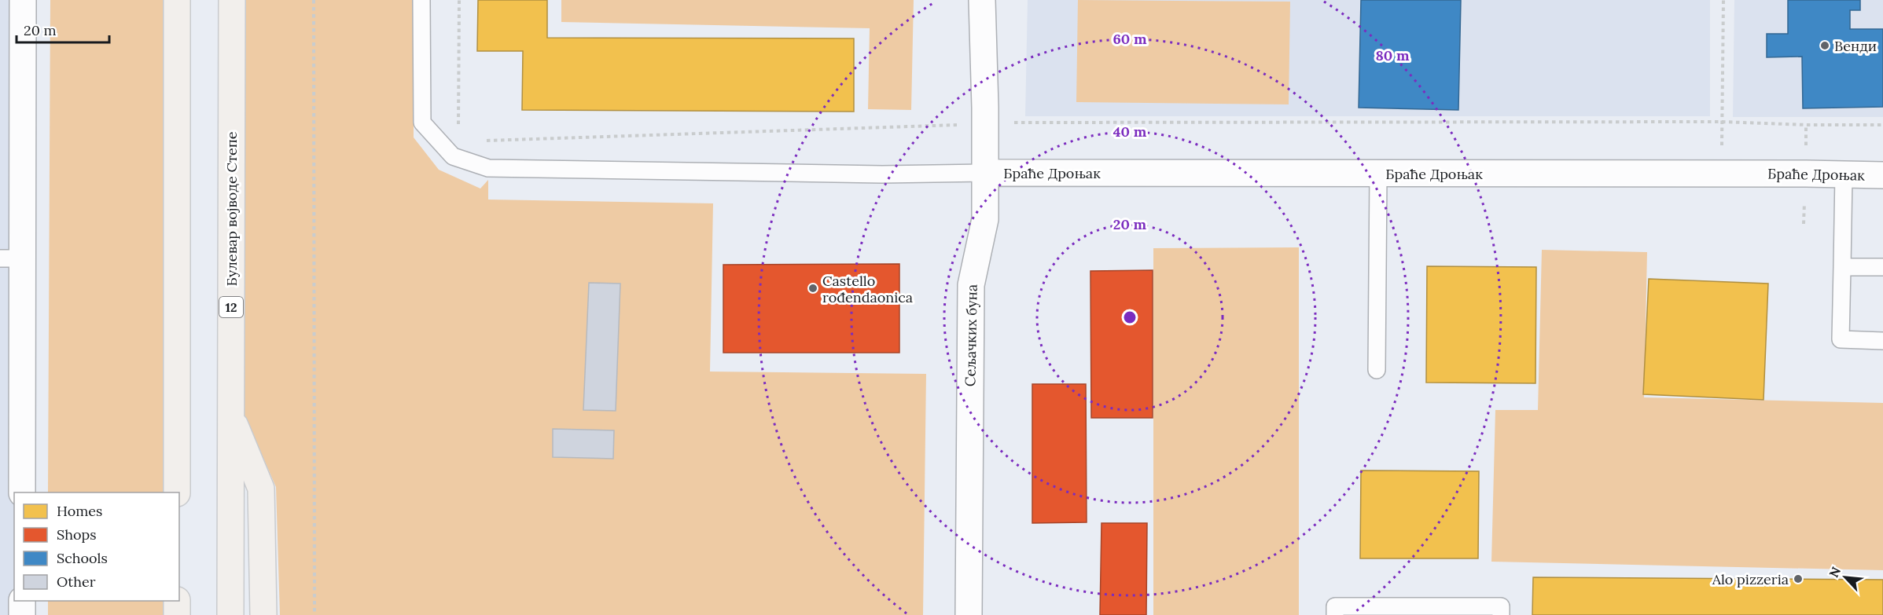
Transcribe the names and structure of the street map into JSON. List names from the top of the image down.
{
  "streets": {
    "main road": ["Булевар војводе Степе", "12"],
    "street": ["Браће Дроњак", "Сељачких буна"]
  },
  "crossings": [
    ["Браће Дроњак", "Сељачких буна"]
  ],
  "places": ["Венди", "Castello rođendaonica", "Alo pizzeria"],
  "legend": [
    "Homes",
    "Shops",
    "Schools",
    "Other"
  ],
  "scale_bar": "20 m",
  "north": "top left",
  "rings": [
    "60 m",
    "80 m",
    "40 m",
    "20 m"
  ]
}
